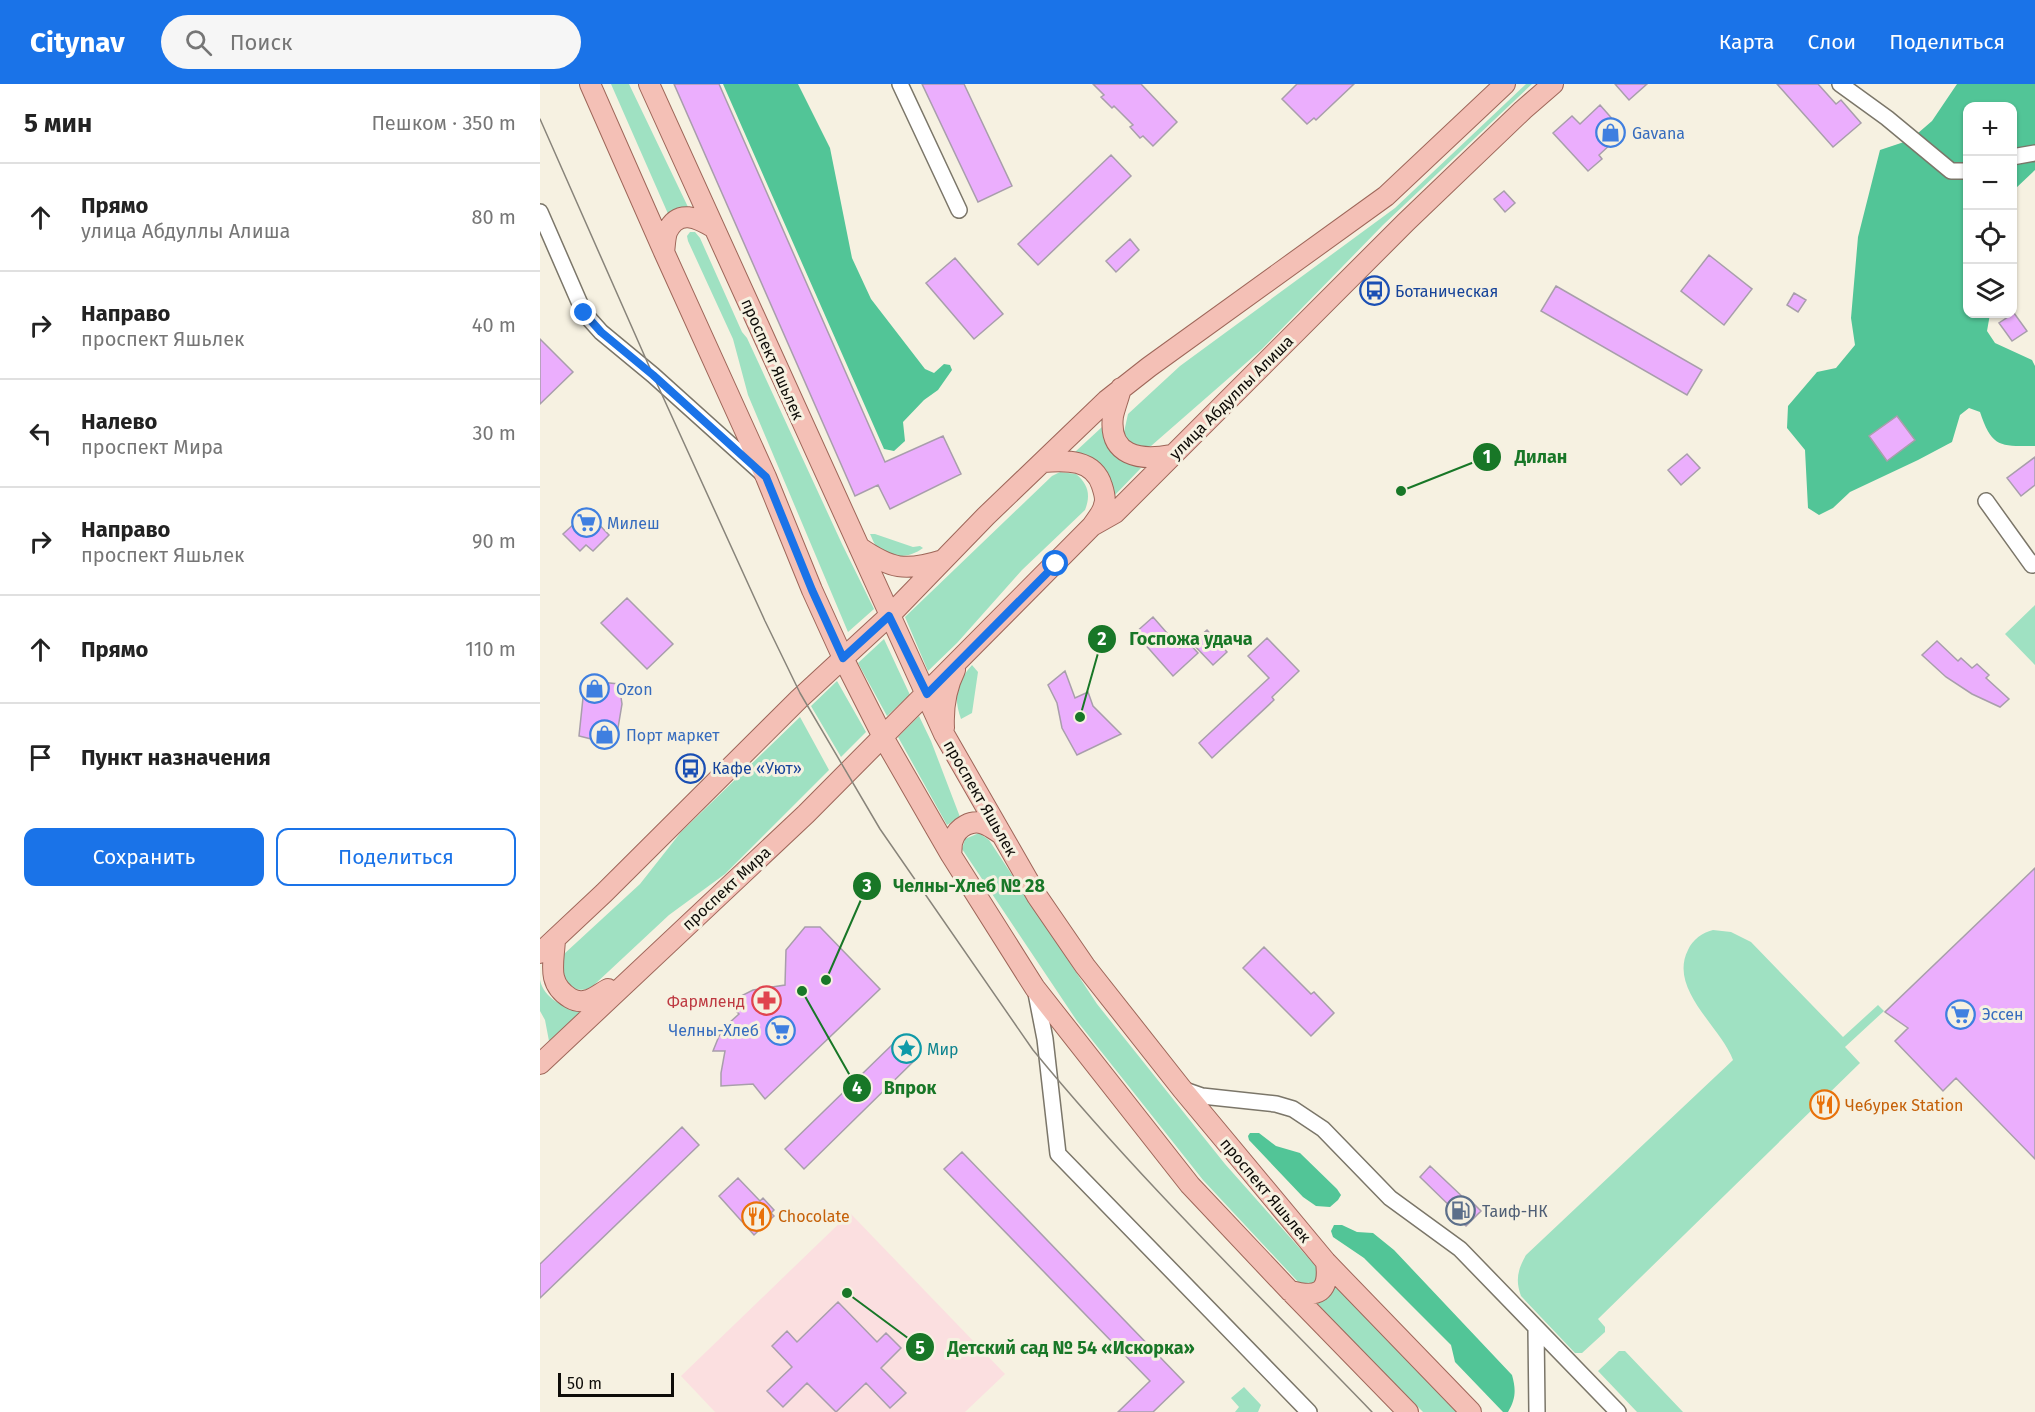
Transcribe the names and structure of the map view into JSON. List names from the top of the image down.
{
  "streets": {
    "main road": ["проспект Яшьлек", "улица Абдуллы Алиша", "проспект Мира"]
  },
  "crossings": [
    ["проспект Яшьлек", "улица Абдуллы Алиша"],
    ["улица Абдуллы Алиша", "проспект Мира"]
  ],
  "places": {
    "shop": ["Gavana", "Ozon", "Порт маркет"],
    "bus stop": ["Ботаническая", "Кафе «Уют»"],
    "other": [
      "Дилан",
      "Госпожа удача",
      "Челны-Хлеб № 28",
      "Впрок",
      "Детский сад № 54 «Искорка»"
    ],
    "supermarket": ["Милеш", "Эссен", "Челны-Хлеб"],
    "pharmacy": ["Фармленд"],
    "place": ["Мир"],
    "restaurant": ["Чебурек Station", "Chocolate"],
    "fuel station": ["Таиф-НК"]
  },
  "scale_bar": "50 m",
  "page": {
    "header": "Citynav",
    "search": "Поиск",
    "nav": ["Карта", "Слои", "Поделиться"],
    "heading": ["5 мин", "Пешком · 350 m"],
    "map_buttons": ["+", "−"],
    "list": [
      ["Прямо", "улица Абдуллы Алиша", "80 m"],
      ["Направо", "проспект Яшьлек", "40 m"],
      ["Налево", "проспект Мира", "30 m"],
      ["Направо", "проспект Яшьлек", "90 m"],
      ["Прямо", "110 m"],
      "Пункт назначения"
    ],
    "buttons": ["Сохранить", "Поделиться"],
    "scale": "50 m"
  }
}
